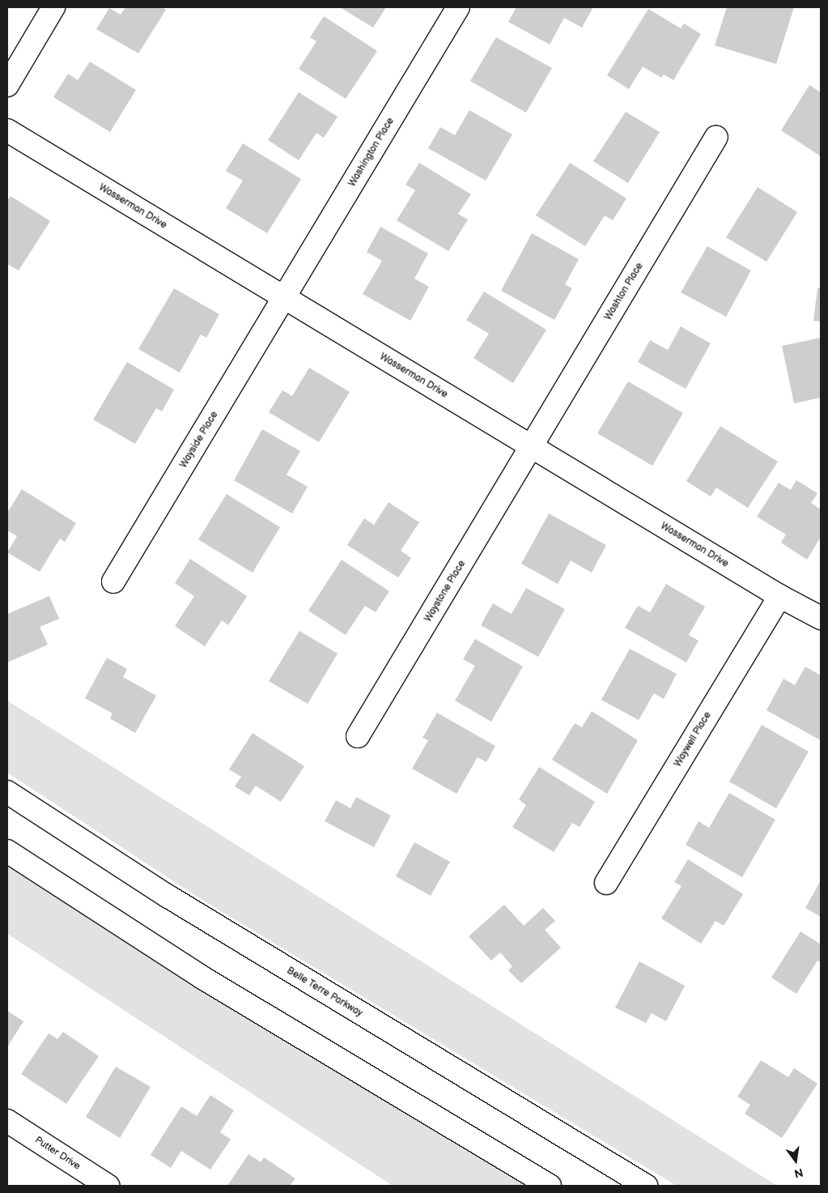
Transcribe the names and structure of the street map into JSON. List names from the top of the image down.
{
  "streets": {
    "street": [
      "Washington Place",
      "Wasserman Drive",
      "Washton Place",
      "Wayside Place",
      "Waystone Place",
      "Waywell Place",
      "Belle Terre Parkway",
      "Putter Drive"
    ]
  },
  "crossings": [
    ["Washington Place", "Wasserman Drive"],
    ["Washington Place", "Wayside Place"],
    ["Wasserman Drive", "Washton Place"],
    ["Wasserman Drive", "Wayside Place"],
    ["Wasserman Drive", "Waystone Place"],
    ["Wasserman Drive", "Waywell Place"],
    ["Washton Place", "Waystone Place"]
  ],
  "north": "bottom"
}
